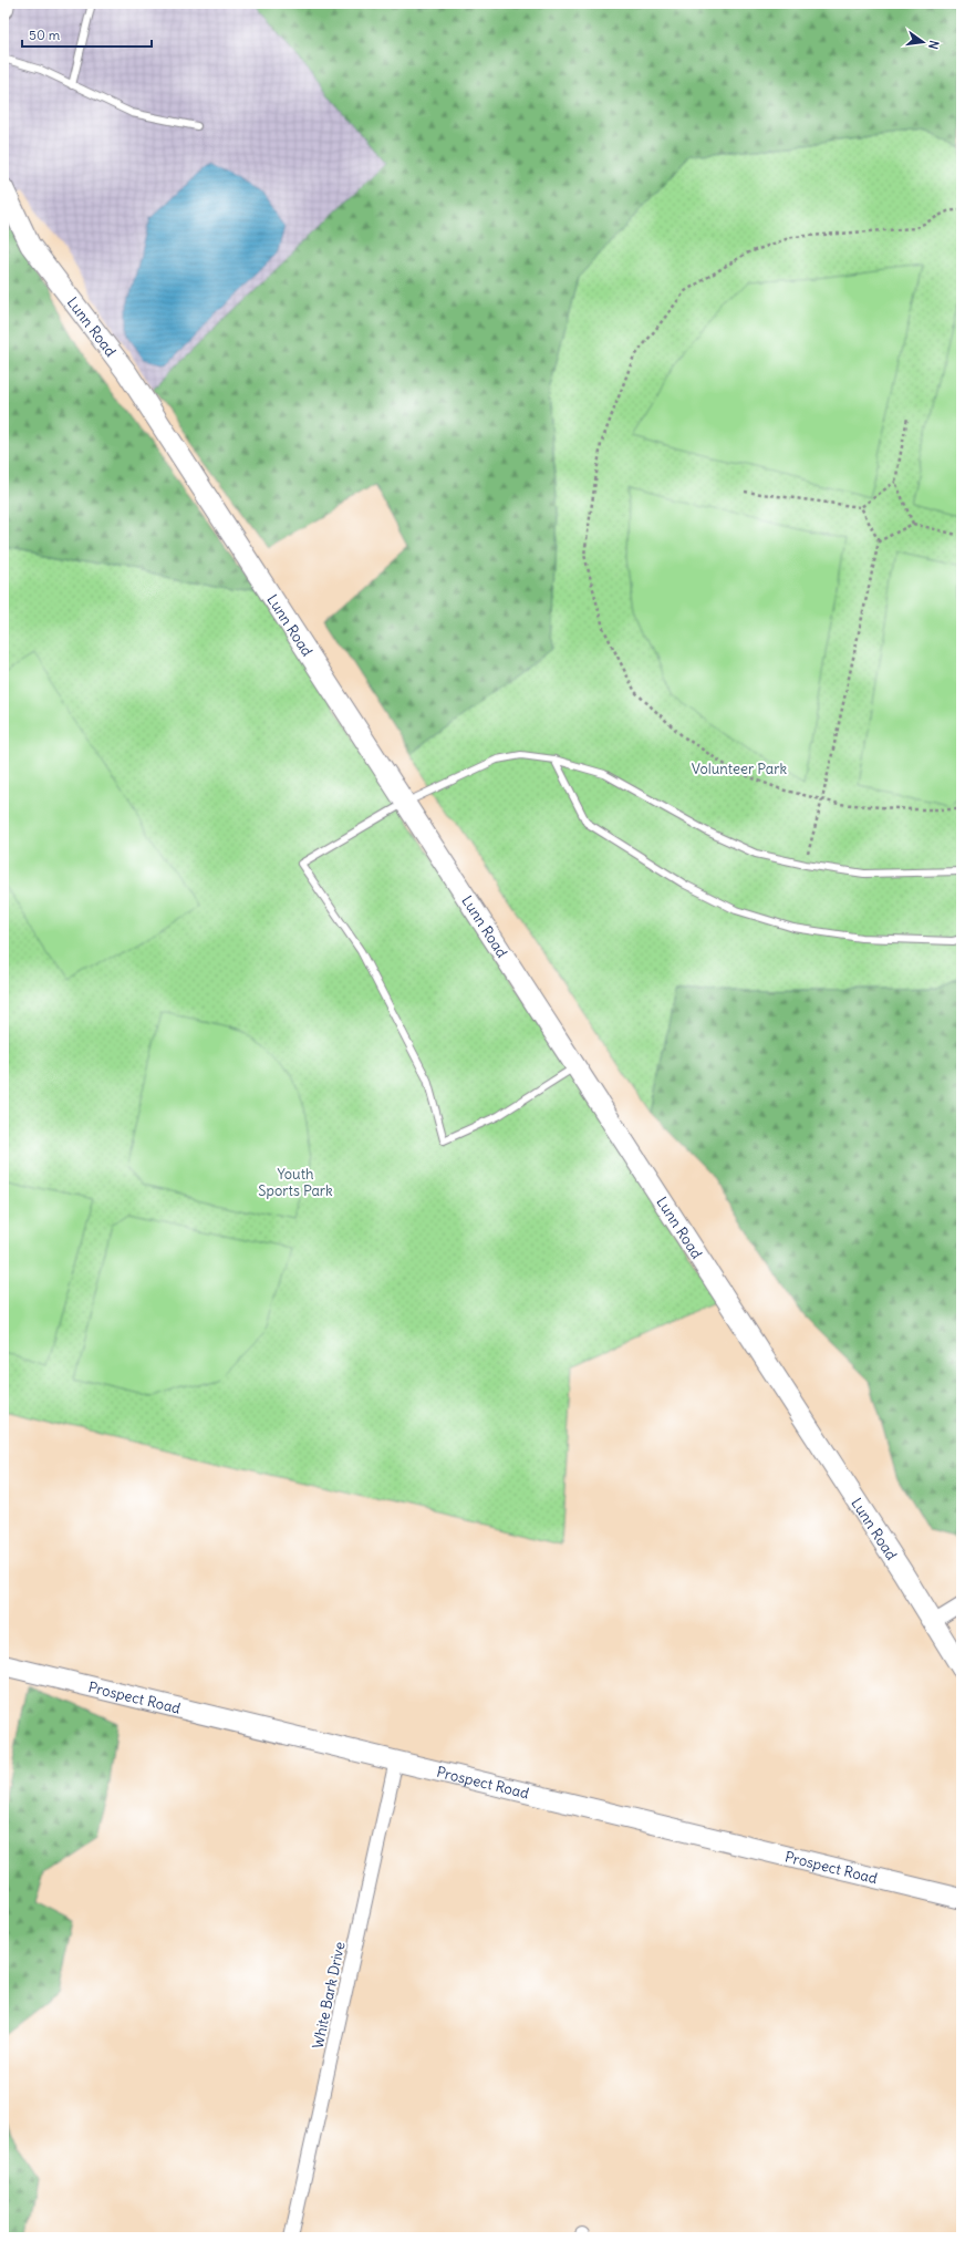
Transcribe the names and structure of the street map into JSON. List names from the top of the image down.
{
  "streets": {
    "street": ["Lunn Road", "Prospect Road", "White Bark Drive"]
  },
  "crossings": [
    ["Prospect Road", "White Bark Drive"]
  ],
  "parks": ["Volunteer Park", "Youth Sports Park"],
  "scale_bar": "50 m",
  "north": "right"
}
